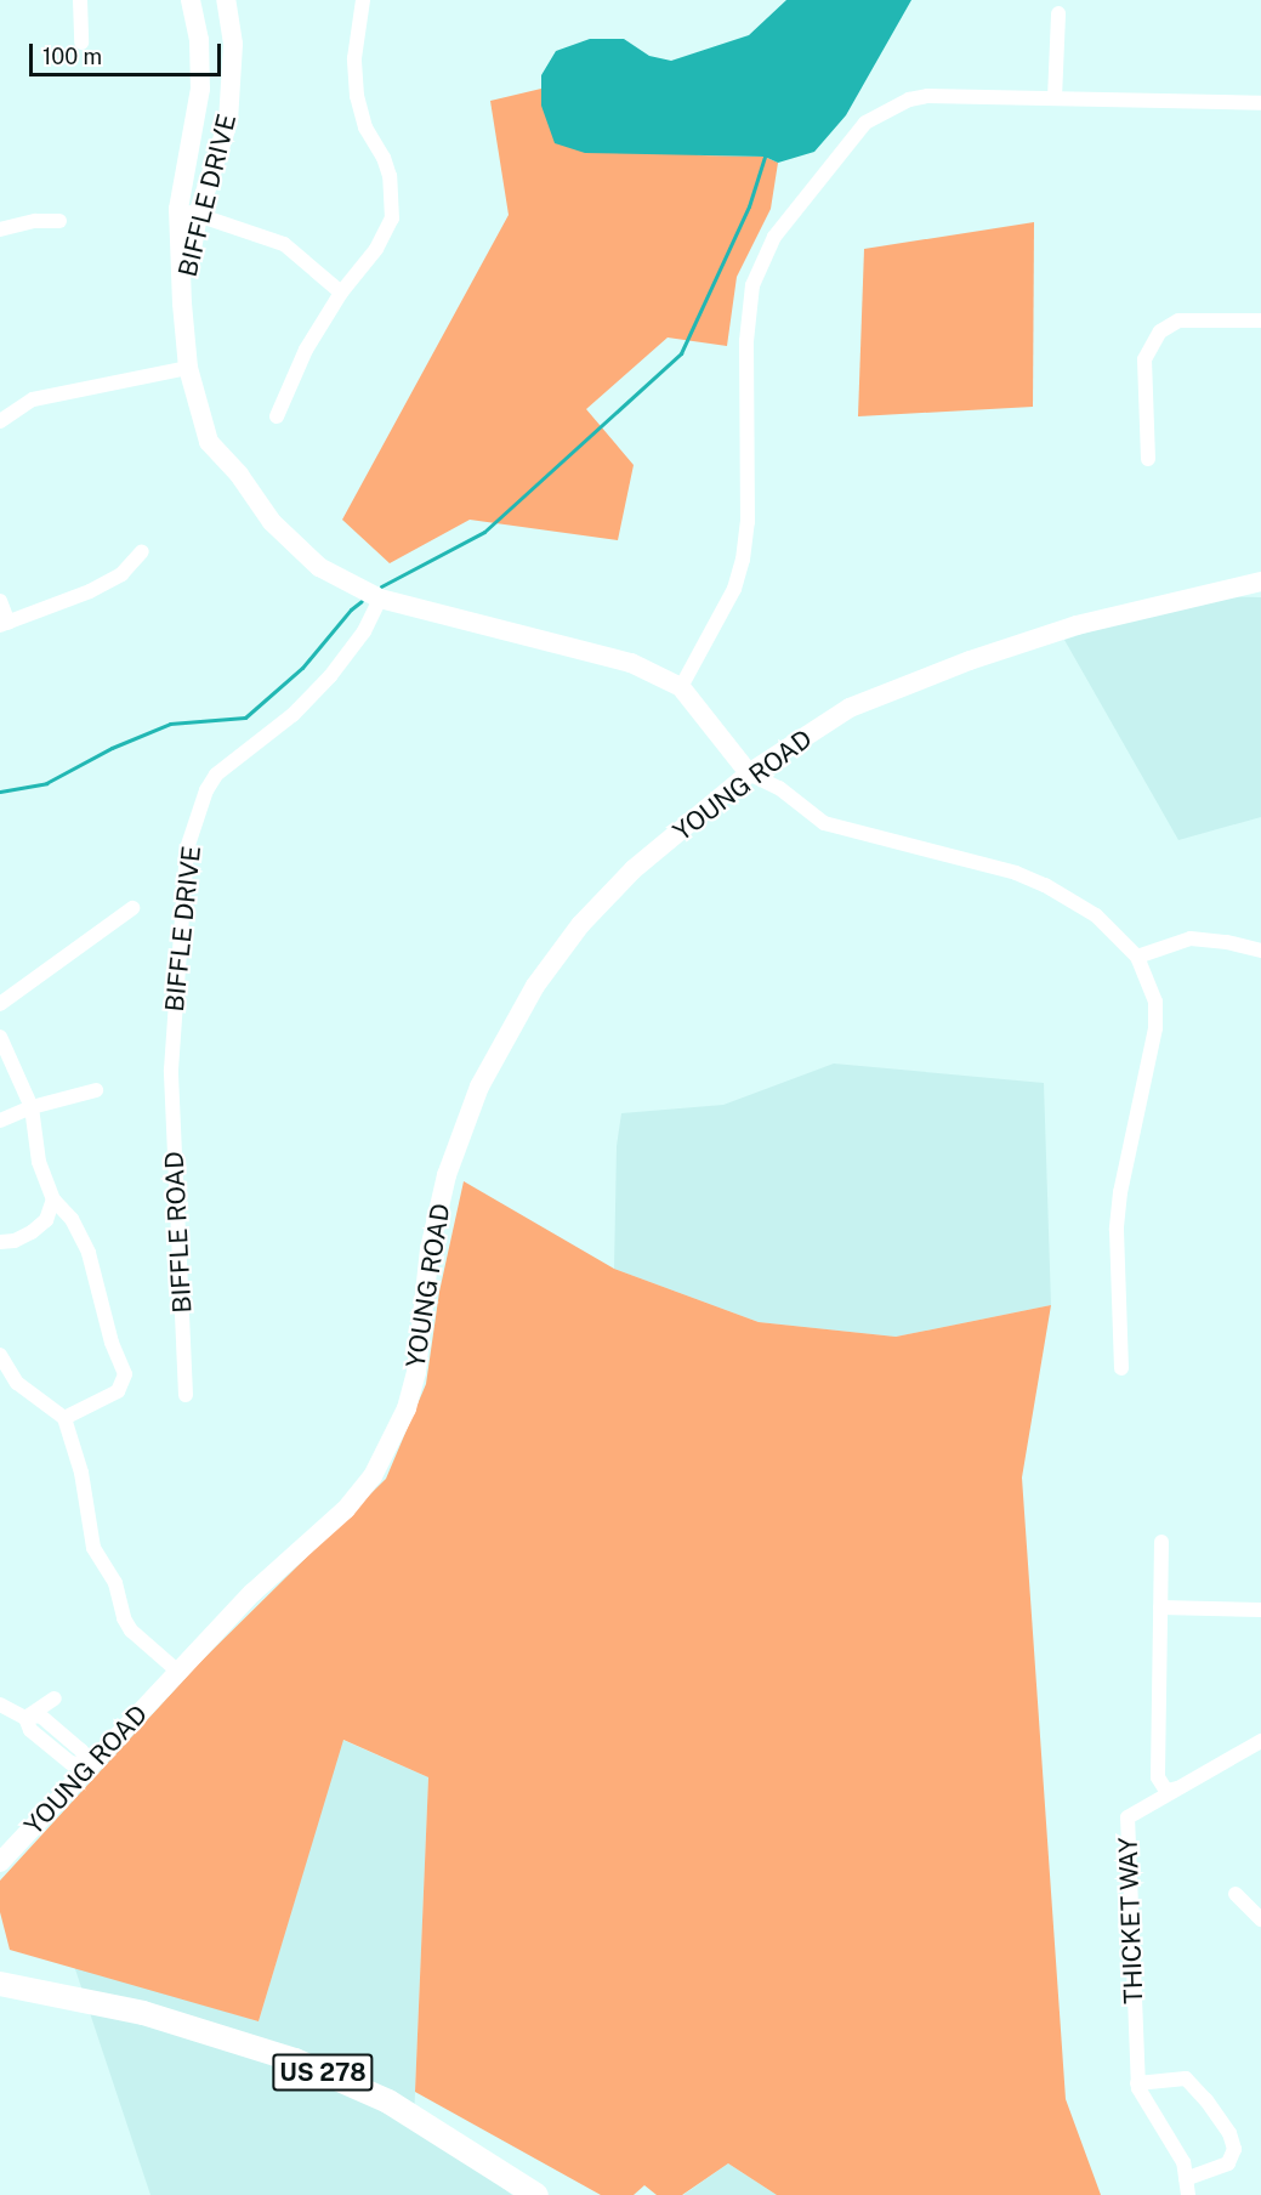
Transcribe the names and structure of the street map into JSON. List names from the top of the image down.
{
  "streets": {
    "main road": ["US 278"],
    "street": [
      "BIFFLE DRIVE",
      "YOUNG ROAD",
      "BIFFLE ROAD",
      "THICKET WAY"
    ]
  },
  "crossings": [
    ["BIFFLE DRIVE", "YOUNG ROAD"],
    ["BIFFLE DRIVE", "BIFFLE ROAD"]
  ],
  "scale_bar": "100 m"
}
